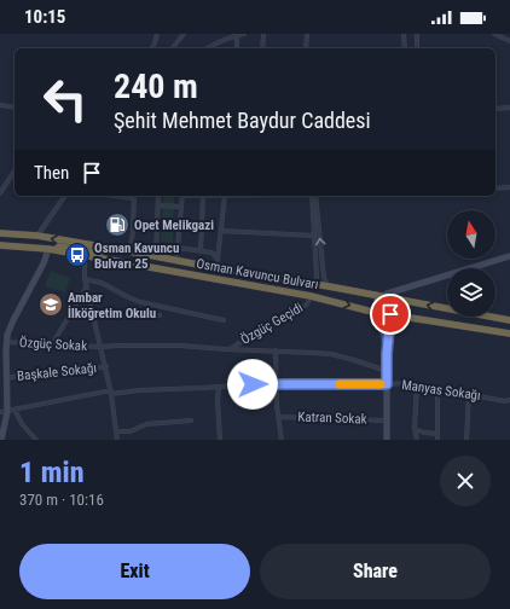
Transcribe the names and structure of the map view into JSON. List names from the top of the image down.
{
  "streets": {
    "highway": ["Osman Kavuncu Bulvarı"],
    "street": [
      "Özgüç Geçidi",
      "Özgüç Sokak",
      "Başkale Sokağı",
      "Manyas Sokağı",
      "Katran Sokak"
    ]
  },
  "crossings": [
    ["Osman Kavuncu Bulvarı", "Özgüç Geçidi"],
    ["Özgüç Geçidi", "Özgüç Sokak"]
  ],
  "places": {
    "fuel station": ["Opet Melikgazi"],
    "bus stop": ["Osman Kavuncu Bulvarı 25"],
    "school or university": ["Ambar İlköğretim Okulu"]
  },
  "north": "top",
  "page": {
    "status": "10:15",
    "turn": ["240 m", "Şehit Mehmet Baydur Caddesi"],
    "then": "Then",
    "heading": ["1 min", "370 m · 10:16"],
    "buttons": ["Exit", "Share"]
  }
}
